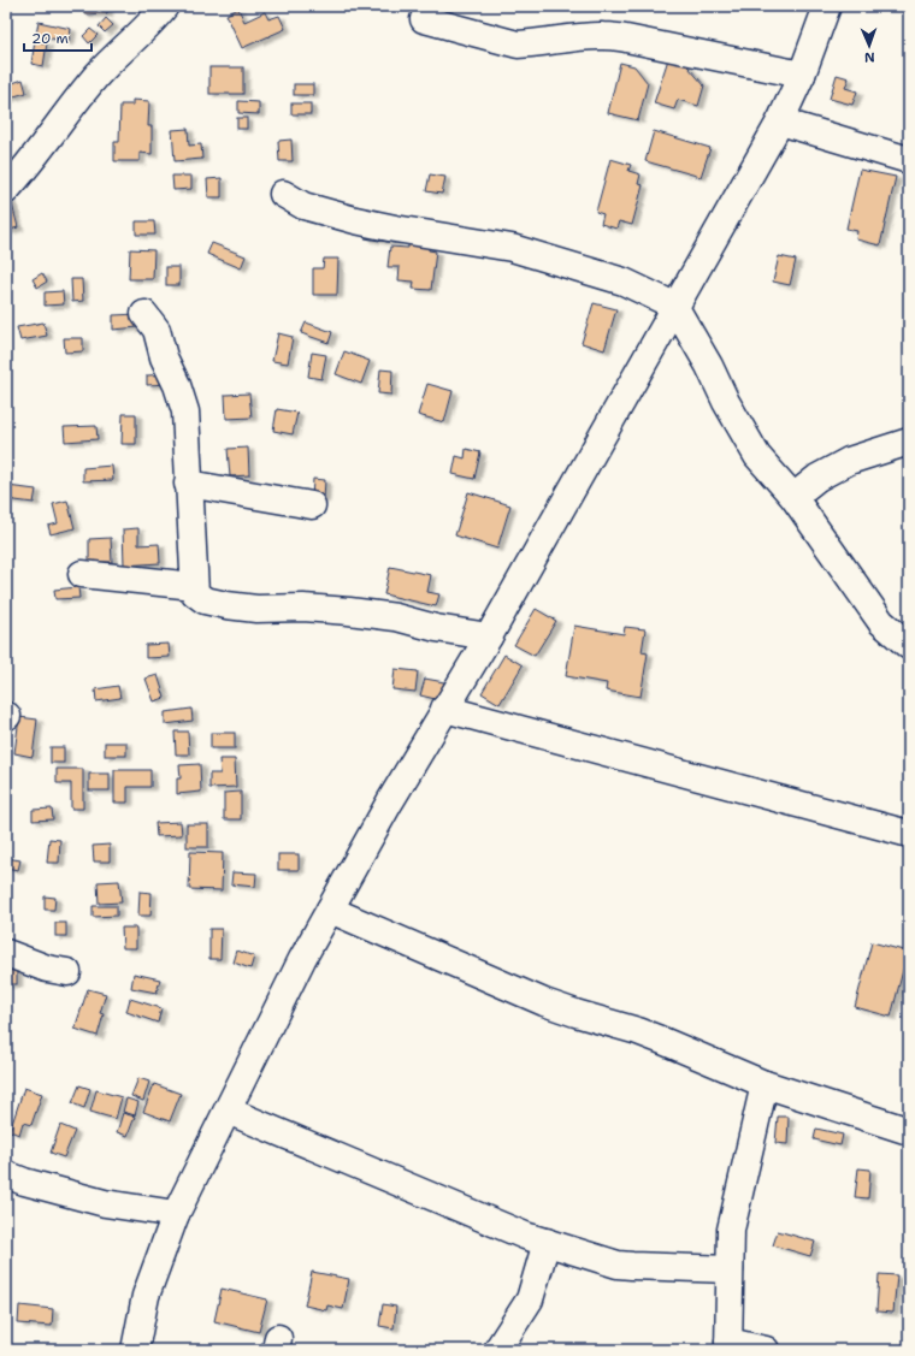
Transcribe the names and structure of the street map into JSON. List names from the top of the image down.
{
  "scale_bar": "20 m",
  "north": "bottom"
}
